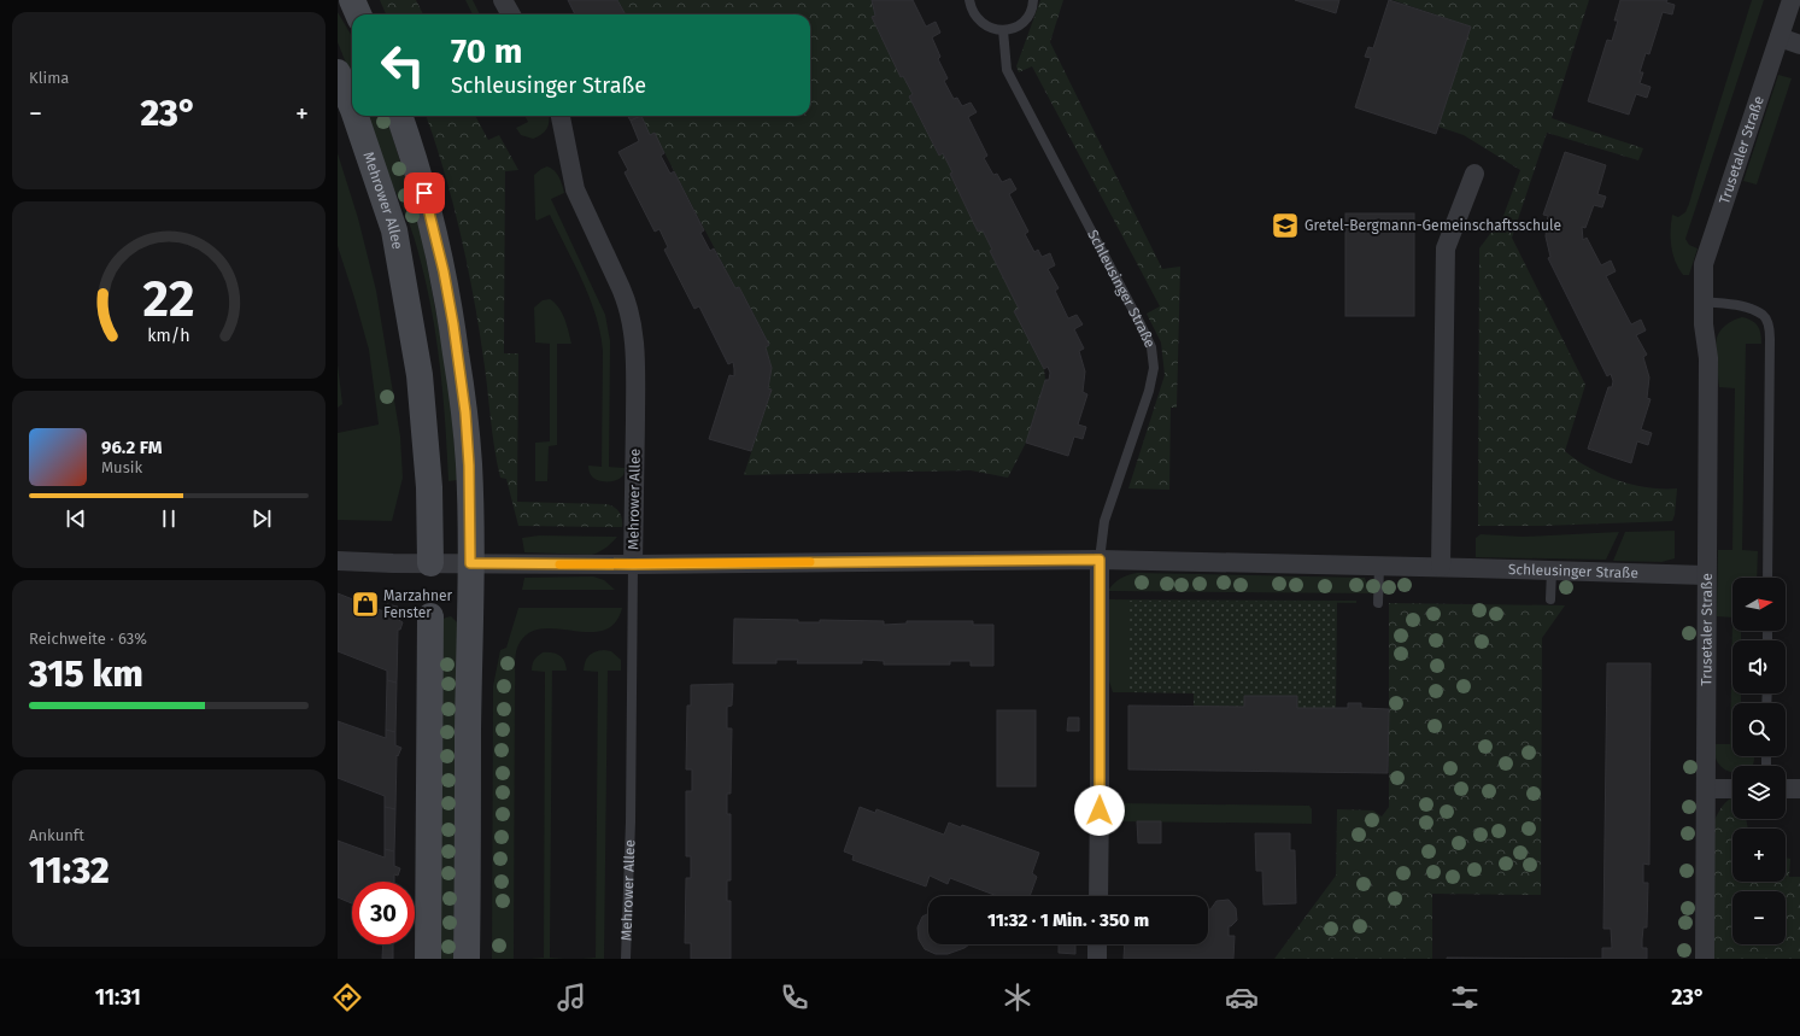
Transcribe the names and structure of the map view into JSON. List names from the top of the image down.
{
  "streets": {
    "main road": ["Mehrower Allee"],
    "street": ["Trusetaler Straße", "Schleusinger Straße"]
  },
  "crossings": [
    ["Trusetaler Straße", "Schleusinger Straße"],
    ["Mehrower Allee", "Schleusinger Straße"]
  ],
  "places": {
    "school or university": ["Gretel-Bergmann-Gemeinschaftsschule"],
    "shop": ["Marzahner Fenster"]
  },
  "north": "right",
  "page": {
    "tile": [
      "Klima",
      ["Reichweite · 63%", "315 km"],
      ["Ankunft", "11:32"]
    ],
    "turn": ["70 m", "Schleusinger Straße"],
    "heat": ["−", "23°", "+"],
    "song": ["96.2 FM", "Musik"],
    "map_buttons": ["+", "−"],
    "limit": "30",
    "trip": "11:32 · 1 Min. · 350 m",
    "tabs": ["11:31", "23°"],
    "gauge": ["22", "km/h"]
  }
}
